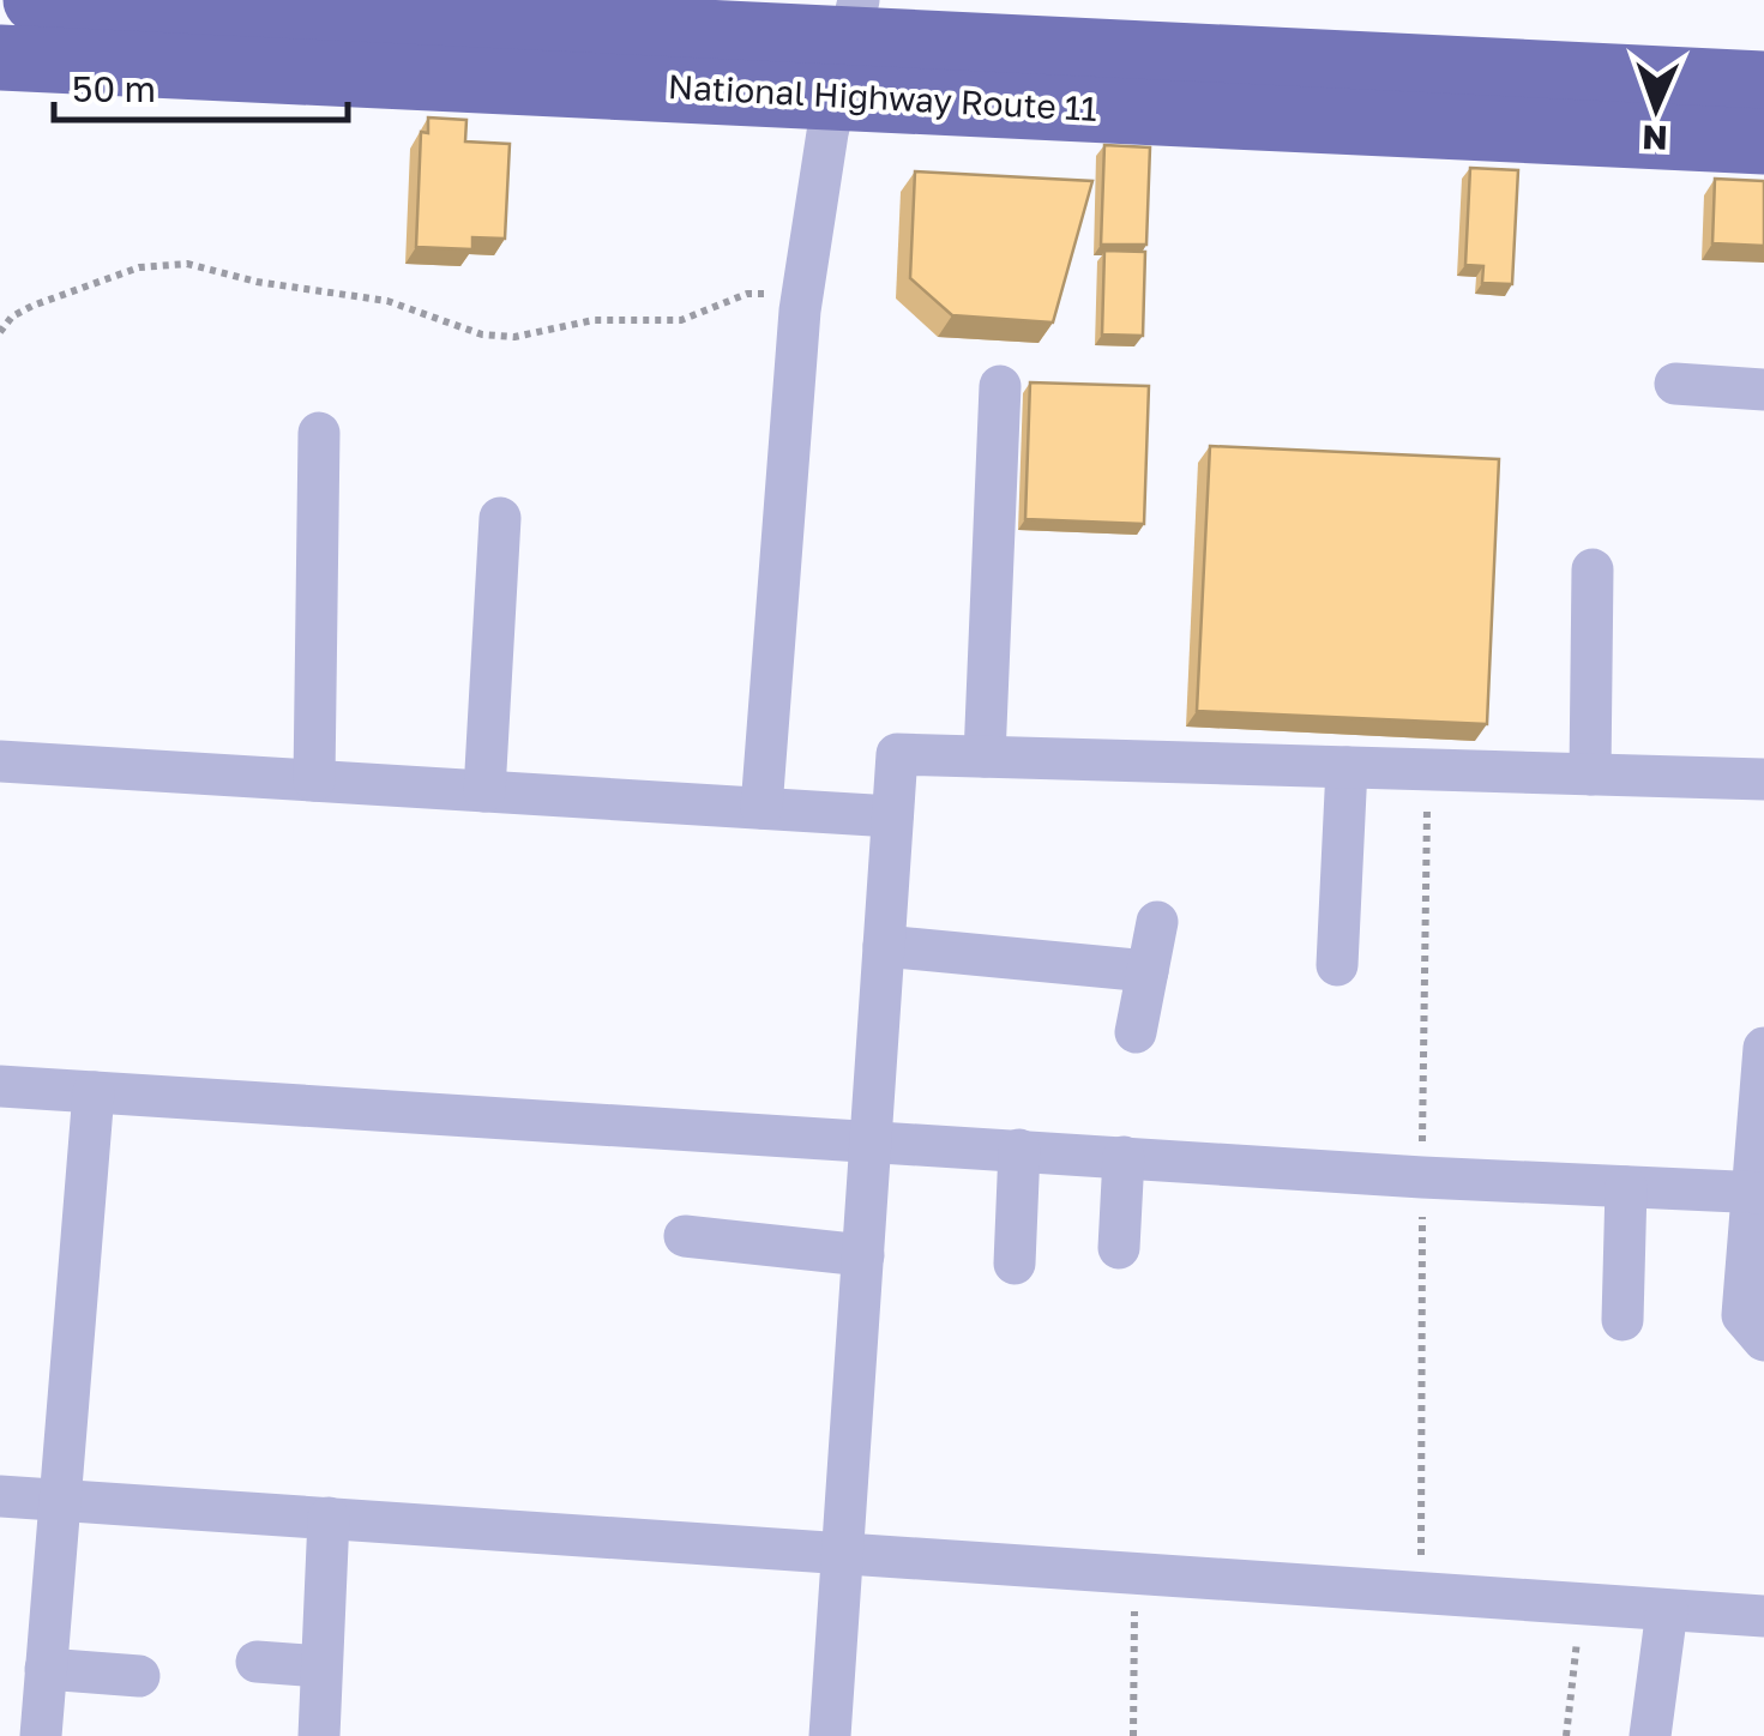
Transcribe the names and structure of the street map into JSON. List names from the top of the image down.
{
  "streets": {
    "highway": ["National Highway Route 11"]
  },
  "scale_bar": "50 m",
  "north": "bottom"
}
